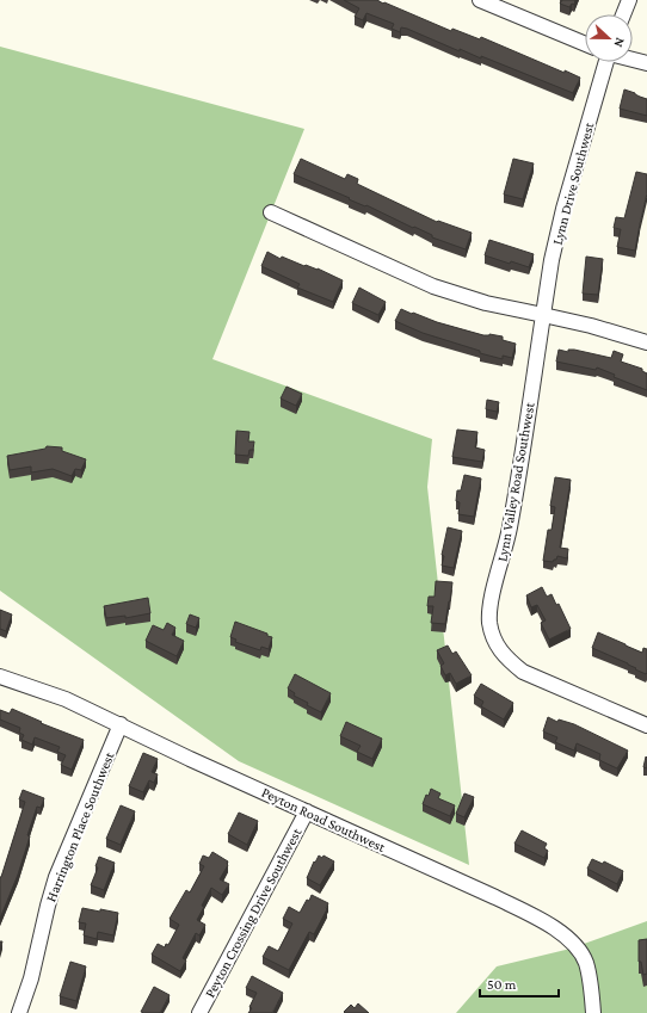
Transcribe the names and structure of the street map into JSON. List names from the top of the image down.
{
  "streets": {
    "street": [
      "Lynn Drive Southwest",
      "Lynn Valley Road Southwest",
      "Peyton Road Southwest",
      "Harrington Place Southwest",
      "Peyton Crossing Drive Southwest"
    ]
  },
  "crossings": [
    ["Lynn Drive Southwest", "Lynn Valley Road Southwest"],
    ["Peyton Road Southwest", "Harrington Place Southwest"],
    ["Peyton Road Southwest", "Peyton Crossing Drive Southwest"]
  ],
  "scale_bar": "50 m",
  "north": "right"
}
